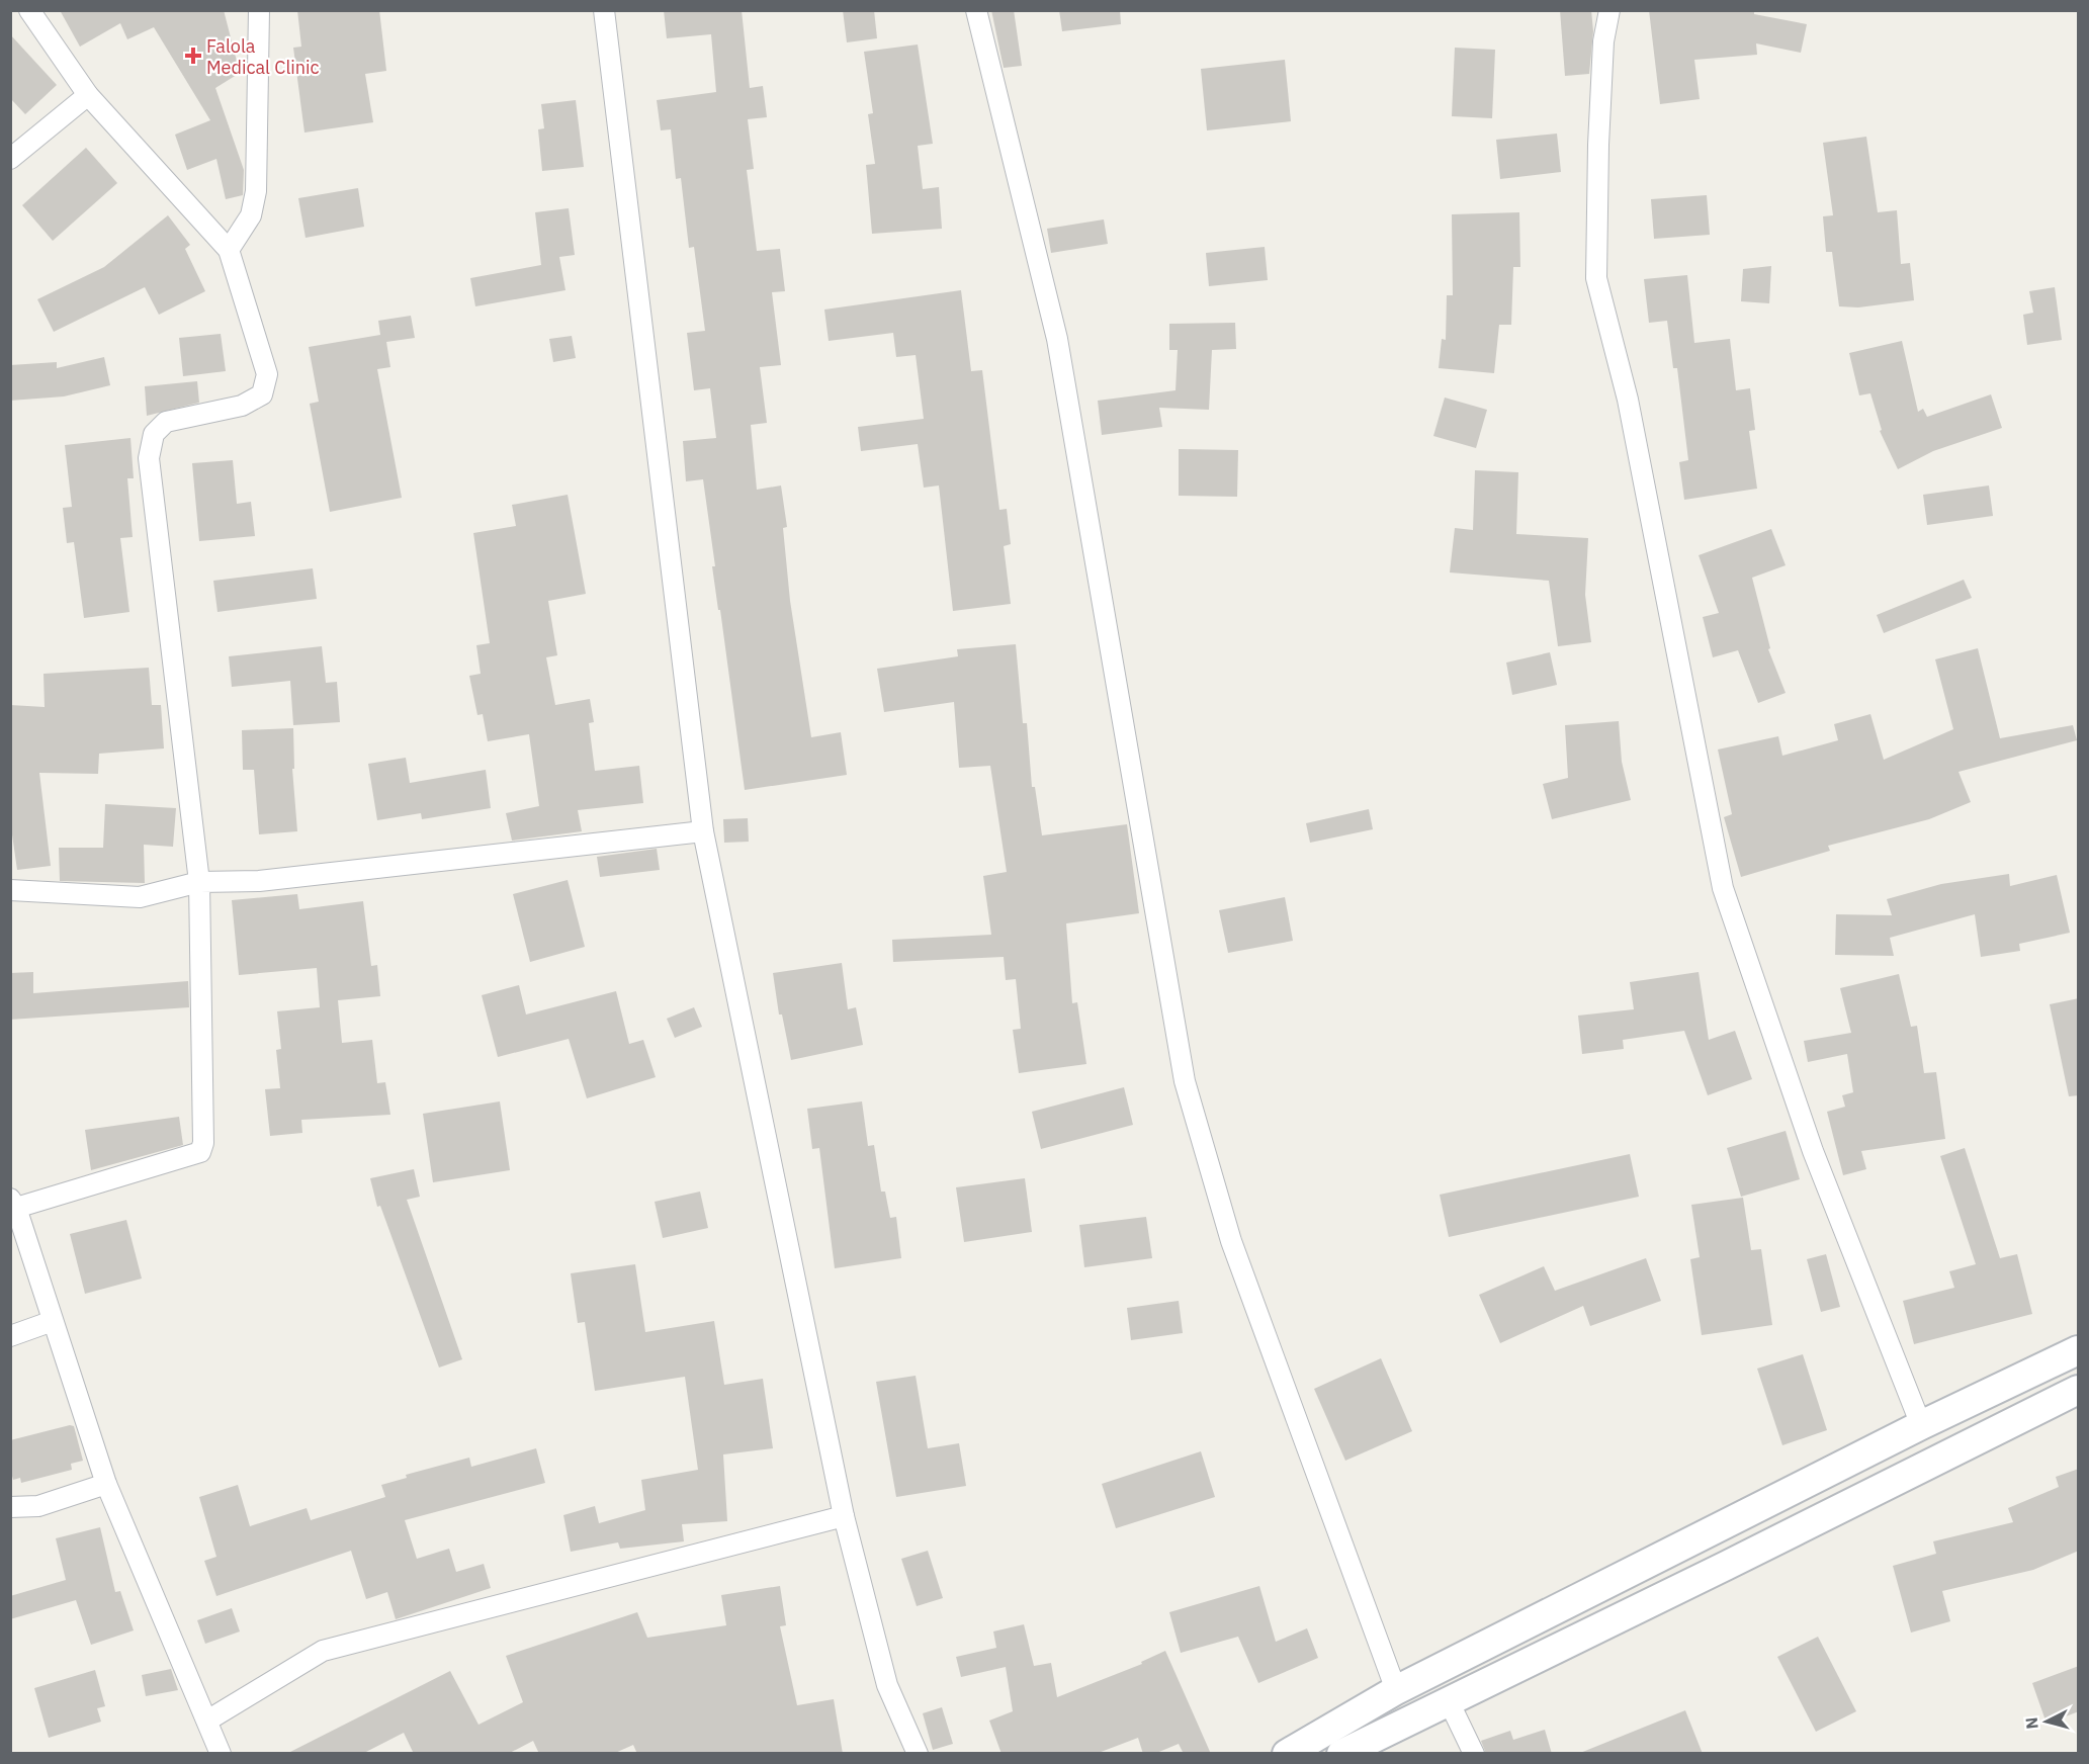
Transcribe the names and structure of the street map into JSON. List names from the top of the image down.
{
  "places": {
    "health": ["Falola Medical Clinic"]
  },
  "north": "left"
}
